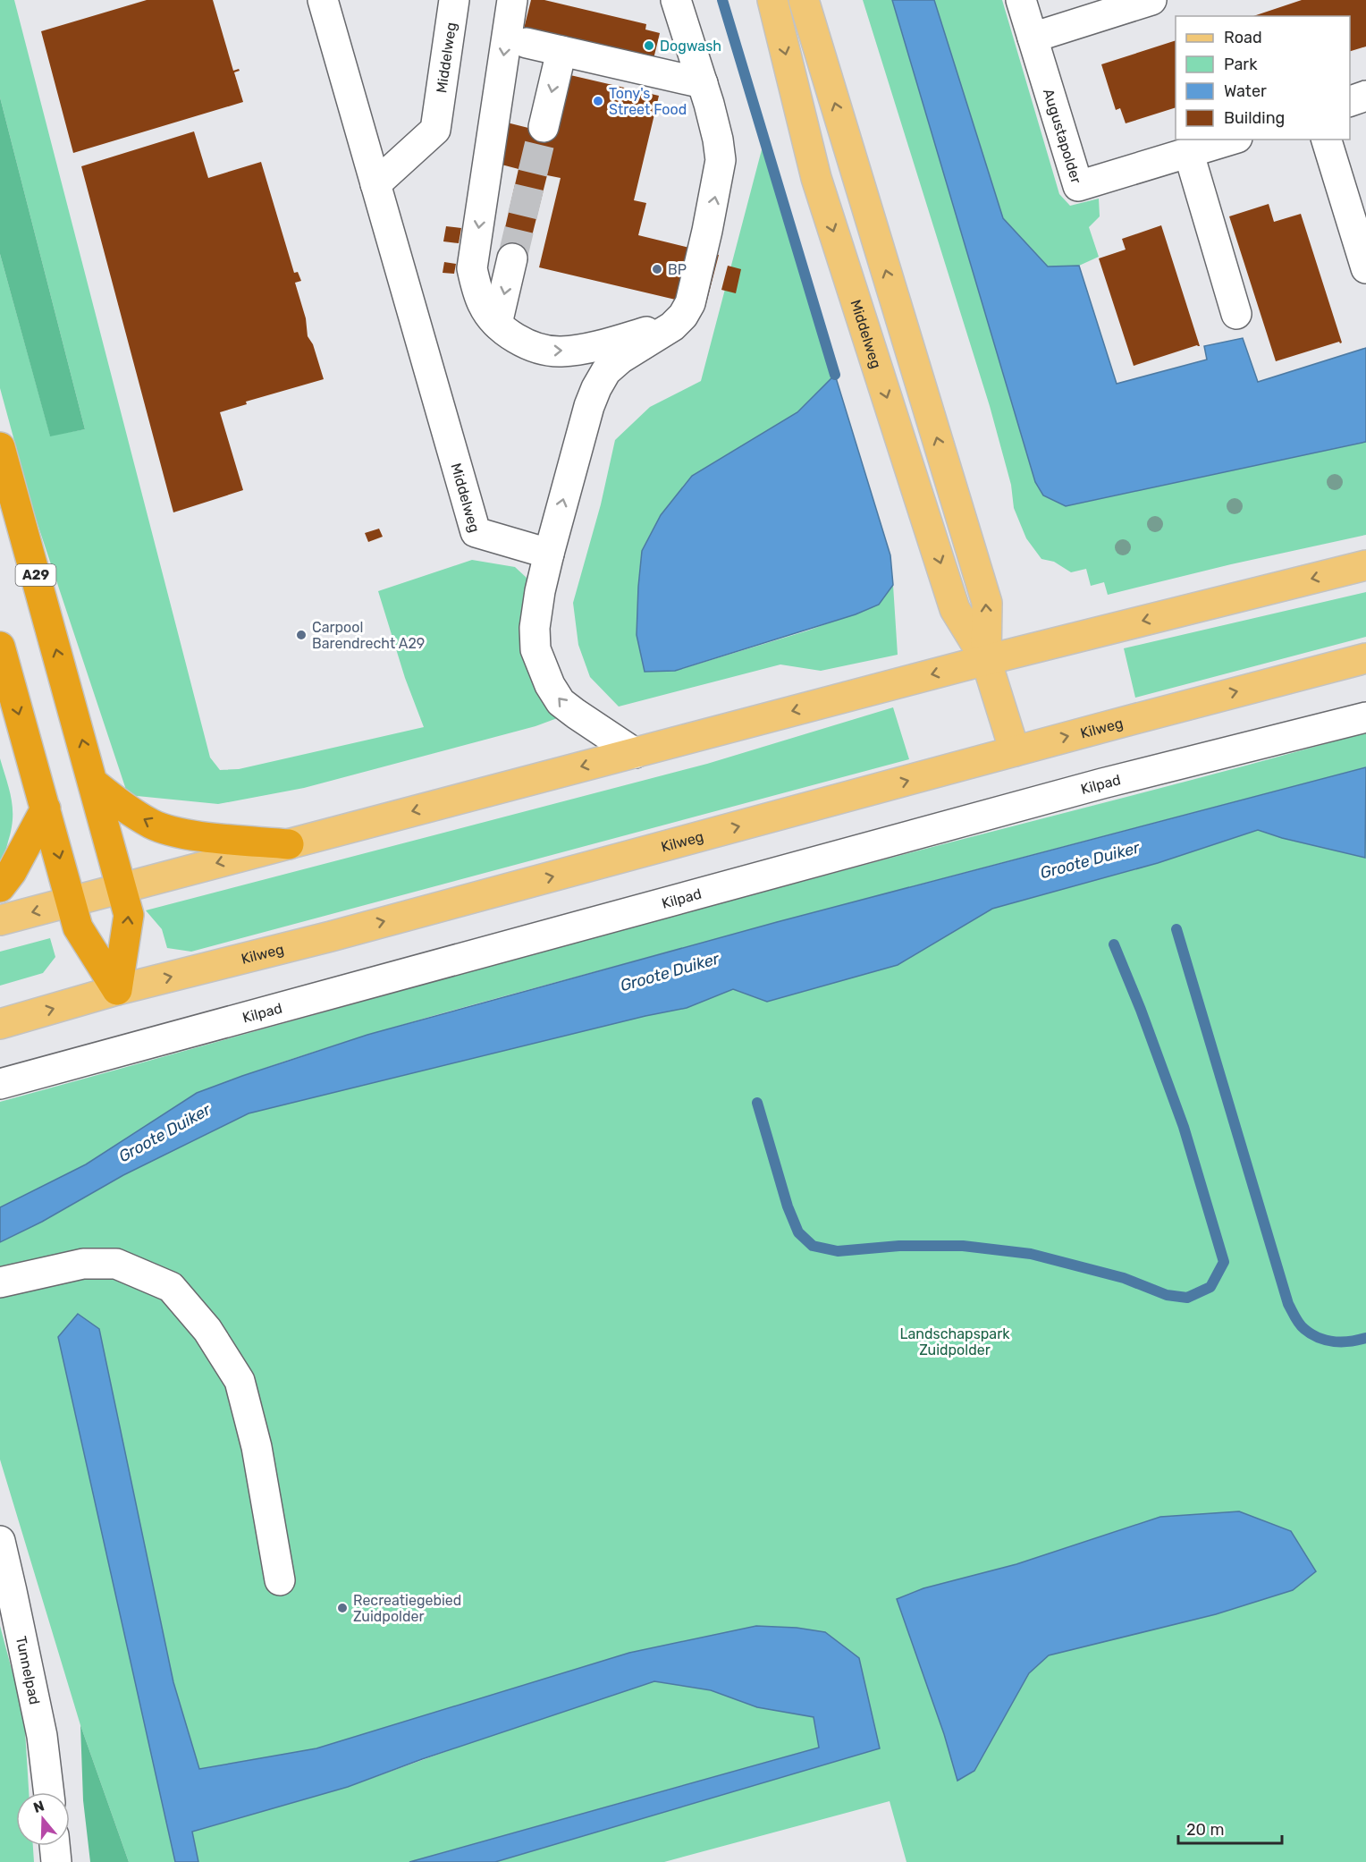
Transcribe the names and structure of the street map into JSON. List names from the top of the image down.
{
  "streets": {
    "highway": ["A29"],
    "main road": ["Middelweg", "Kilweg"],
    "street": ["Augustapolder", "Kilpad", "Tunnelpad"]
  },
  "crossings": [
    ["Middelweg", "Kilweg"],
    ["A29", "Kilweg"]
  ],
  "water": ["Groote Duiker"],
  "parks": ["Landschapspark Zuidpolder"],
  "places": [
    "Dogwash",
    "Tony's Street Food",
    "BP",
    "Carpool Barendrecht A29",
    "Recreatiegebied Zuidpolder"
  ],
  "legend": [
    "Road",
    "Park",
    "Water",
    "Building"
  ],
  "scale_bar": "20 m",
  "north": "top"
}
